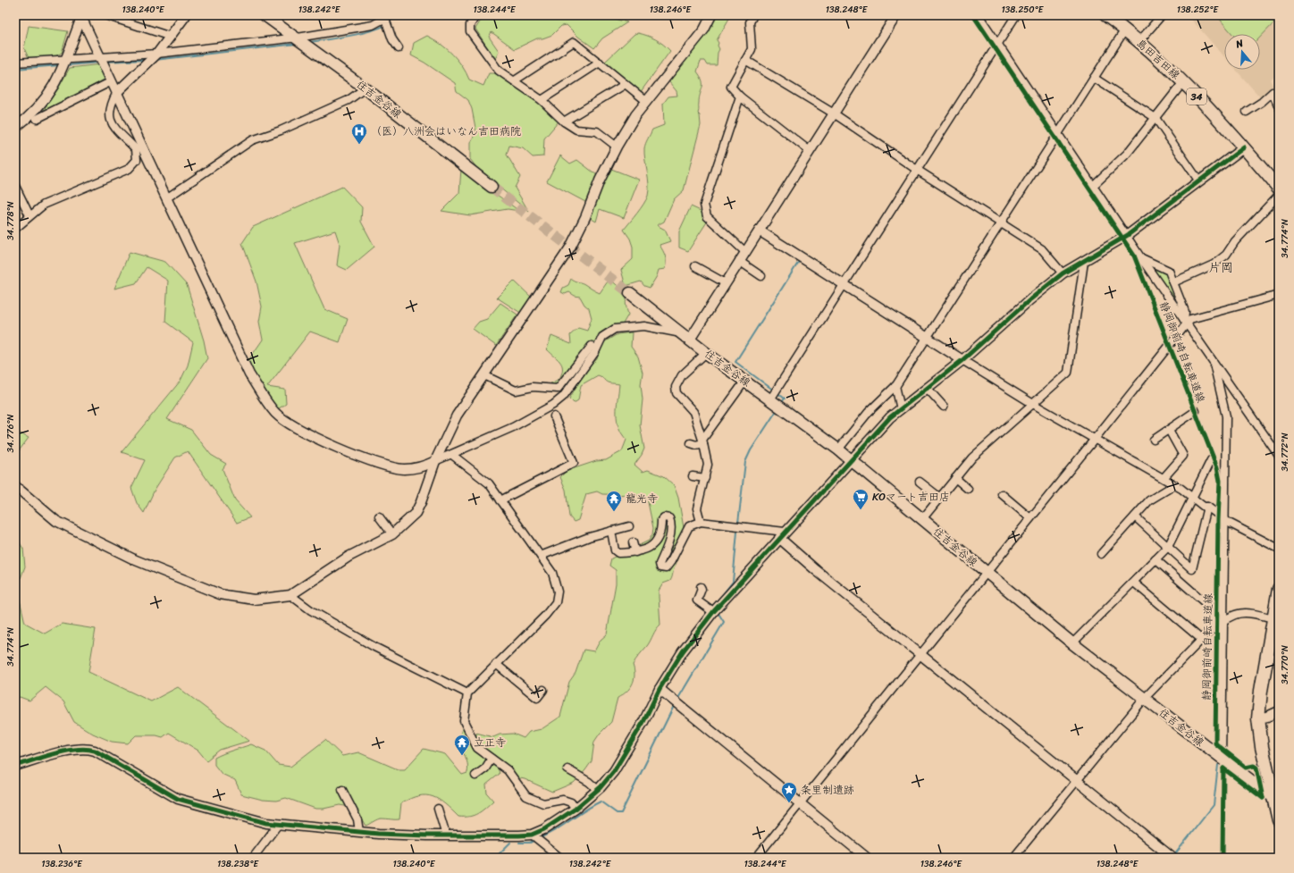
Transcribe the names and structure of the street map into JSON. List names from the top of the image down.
{
  "streets": {
    "main road": ["島田吉田線", "34", "住吉金谷線"],
    "cycle path": ["静岡御前崎自転車道線"]
  },
  "districts": ["片岡"],
  "places": {
    "hospital": ["（医）八洲会はいなん吉田病院"],
    "supermarket": ["KOマート吉田店"],
    "temple": ["龍光寺", "立正寺"],
    "place": ["条里制遺跡"]
  },
  "north": "top",
  "coordinates": [
    "138.240°E",
    "138.242°E",
    "138.244°E",
    "138.246°E",
    "138.248°E",
    "138.250°E",
    "138.252°E",
    "34.778°N",
    "34.774°N",
    "34.776°N",
    "34.772°N",
    "34.770°N",
    "138.236°E",
    "138.238°E"
  ]
}
